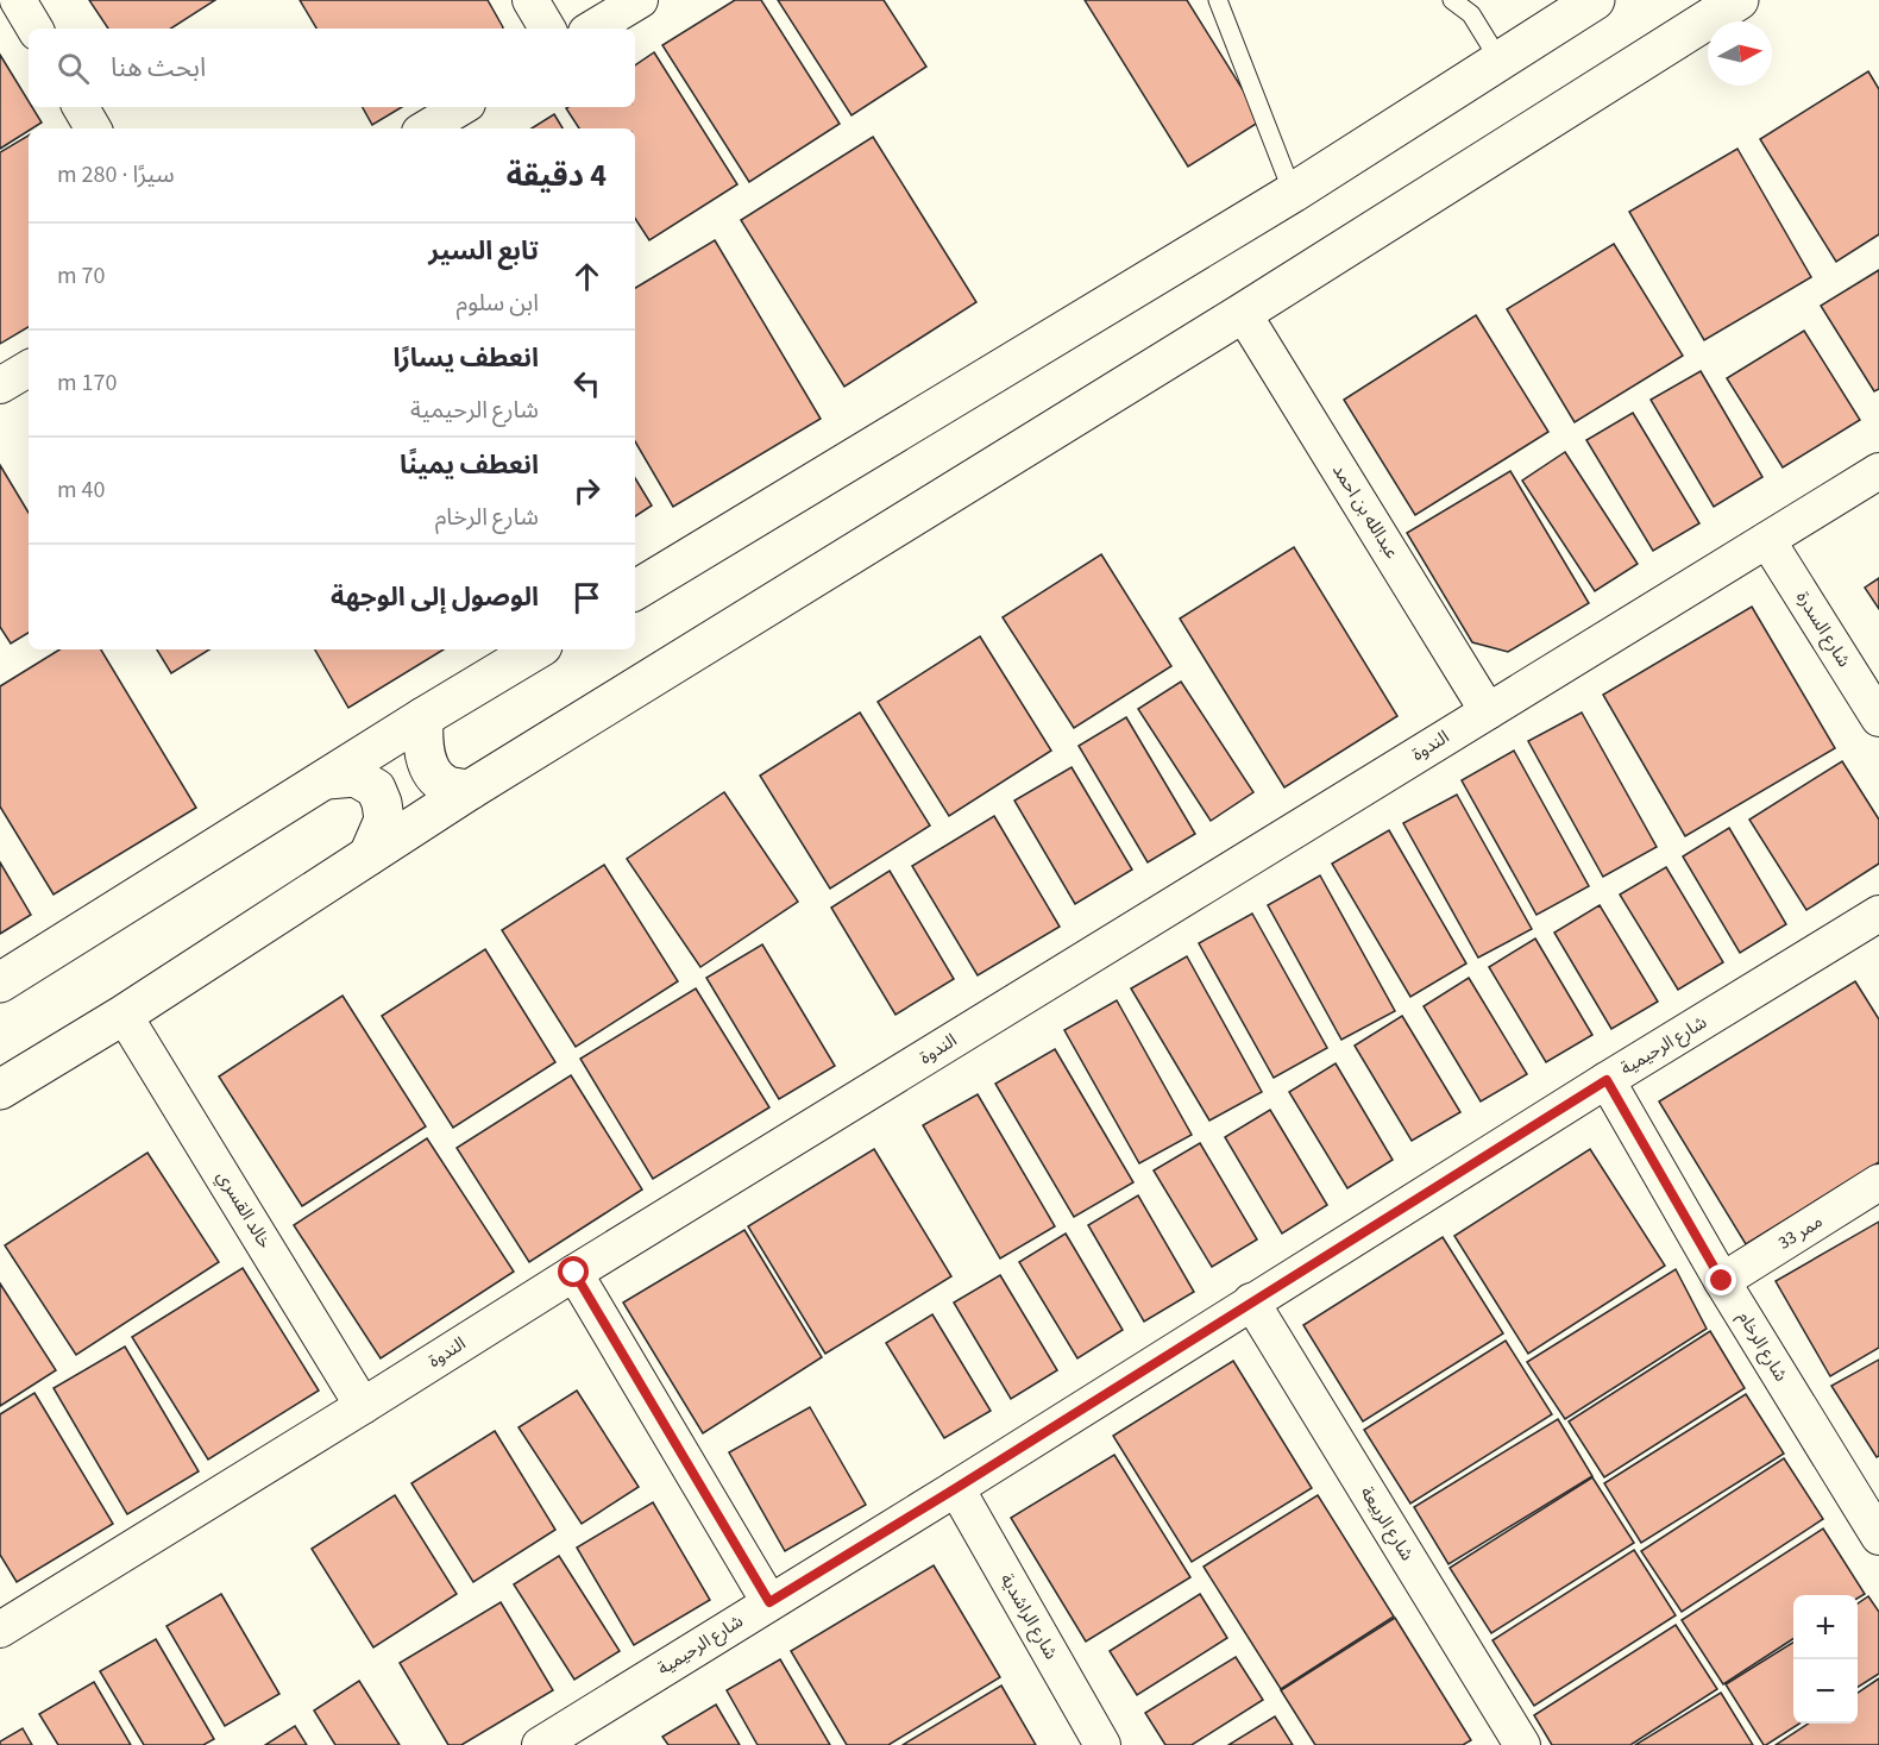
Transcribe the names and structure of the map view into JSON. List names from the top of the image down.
{
  "streets": {
    "street": [
      "عبدالله بن احمد",
      "شارع السدرة",
      "الندوة",
      "شارع الرحيمية",
      "خالد القسري",
      "ممر 33",
      "شارع الرخام",
      "شارع الربيعة",
      "شارع الراشدية"
    ]
  },
  "crossings": [
    ["عبدالله بن احمد", "الندوة"],
    ["شارع السدرة", "الندوة"],
    ["الندوة", "خالد القسري"],
    ["شارع الرحيمية", "شارع الرخام"],
    ["شارع الرحيمية", "شارع الربيعة"],
    ["شارع الرحيمية", "شارع الراشدية"],
    ["ممر 33", "شارع الرخام"]
  ],
  "north": "right",
  "page": {
    "search": "ابحث هنا",
    "heading": ["4 دقيقة", "سيرًا · 280 m"],
    "list": [
      ["تابع السير", "ابن سلوم", "70 m"],
      ["انعطف يسارًا", "شارع الرحيمية", "170 m"],
      ["انعطف يمينًا", "شارع الرخام", "40 m"],
      "الوصول إلى الوجهة"
    ],
    "map_buttons": ["+", "−"]
  }
}
